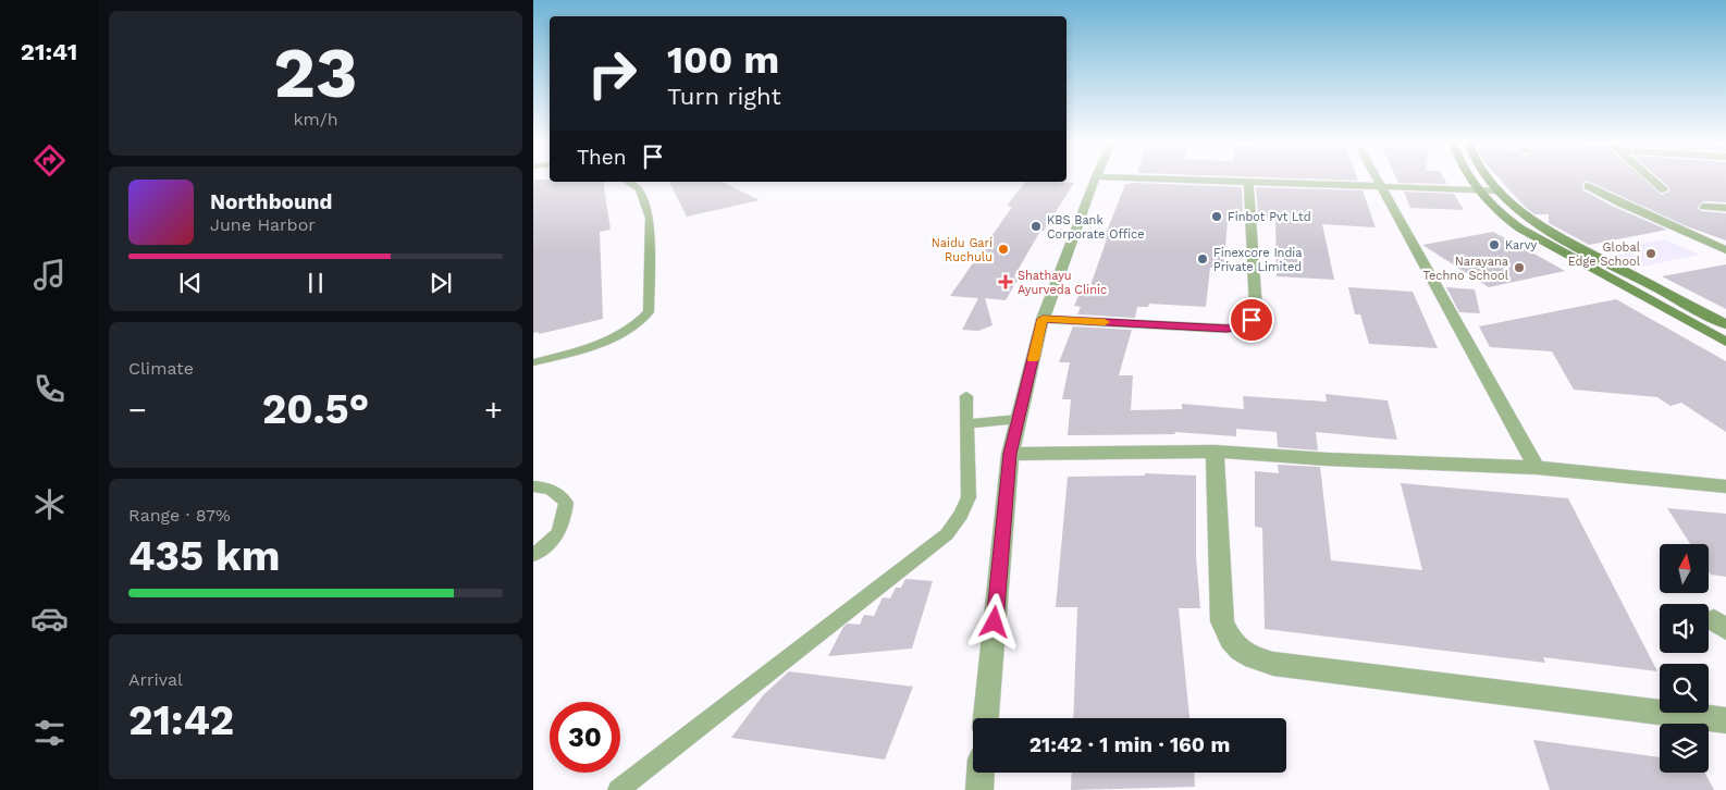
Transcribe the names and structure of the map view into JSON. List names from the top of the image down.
{
  "places": {
    "other": [
      "Finbot Pvt Ltd",
      "KBS Bank Corporate Office",
      "Karvy",
      "Naidu Gari Ruchulu",
      "Global Edge School",
      "Finexcore India Private Limited",
      "Narayana Techno School"
    ],
    "health": ["Shathayu Ayurveda Clinic"]
  },
  "north": "top",
  "page": {
    "tabs": "21:41",
    "tile": [
      ["23", "km/h"],
      "Climate",
      ["Range · 87%", "435 km"],
      ["Arrival", "21:42"]
    ],
    "turn": ["100 m", "Turn right"],
    "then": "Then",
    "song": ["Northbound", "June Harbor"],
    "heat": ["−", "20.5°", "+"],
    "limit": "30",
    "trip": "21:42 · 1 min · 160 m"
  }
}
